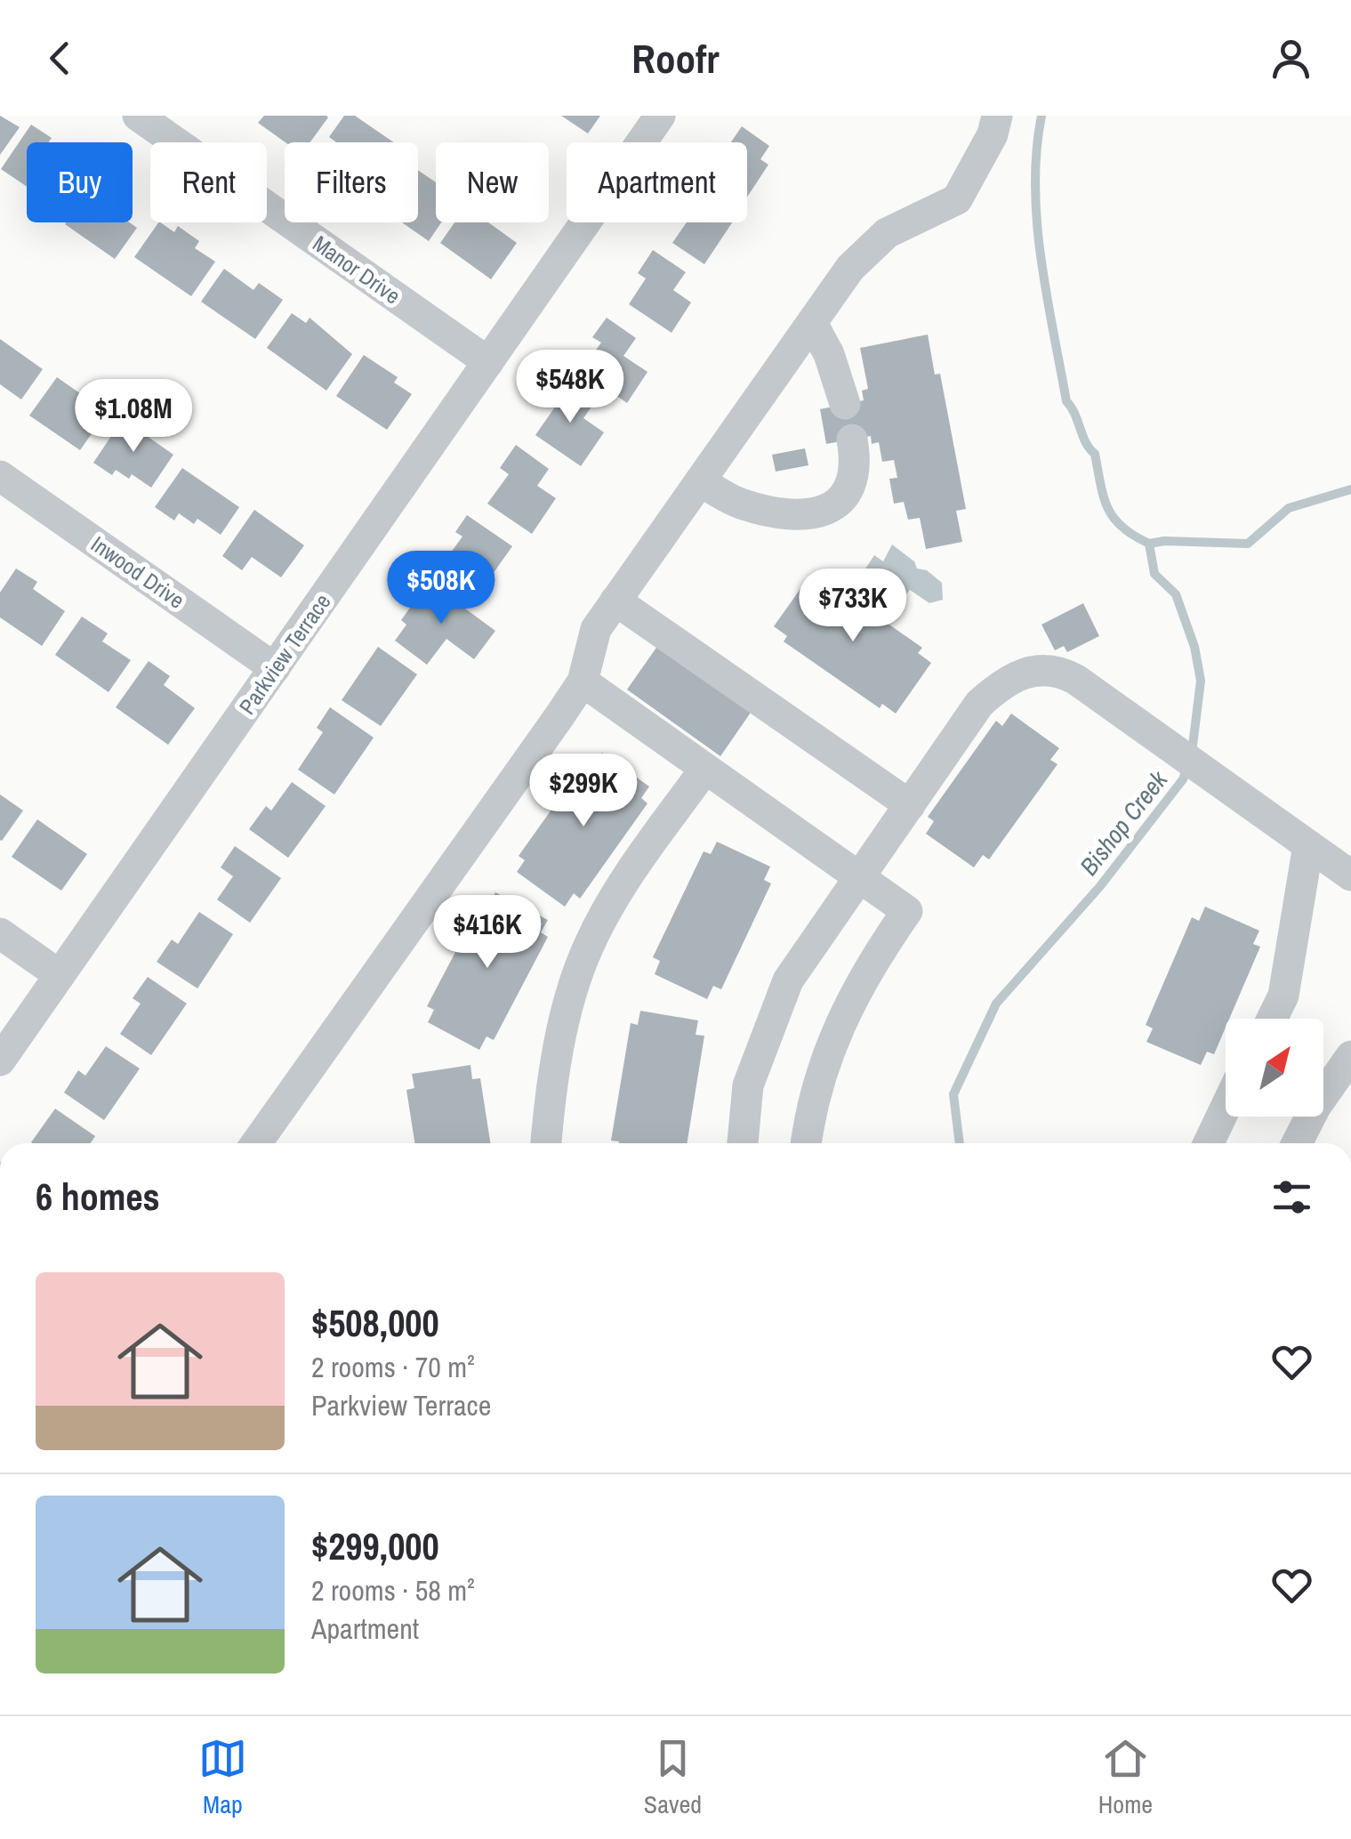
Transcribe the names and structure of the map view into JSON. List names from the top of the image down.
{
  "streets": {
    "street": ["Manor Drive", "Inwood Drive", "Parkview Terrace"]
  },
  "crossings": [
    ["Manor Drive", "Parkview Terrace"],
    ["Inwood Drive", "Parkview Terrace"]
  ],
  "water": ["Bishop Creek"],
  "north": "top right",
  "page": {
    "header": "Roofr",
    "chip": [
      "Buy",
      "Rent",
      "Filters",
      "New",
      "Apartment"
    ],
    "price": [
      "$548K",
      "$1.08M",
      "$508K",
      "$733K",
      "$299K",
      "$416K"
    ],
    "heading": "6 homes",
    "list": [
      {
        "name": "$508,000",
        "note": "2 rooms · 70 m² · Parkview Terrace"
      },
      {
        "name": "$299,000",
        "note": "2 rooms · 58 m² · Apartment"
      }
    ],
    "tabs": ["Map", "Saved", "Home"]
  }
}
